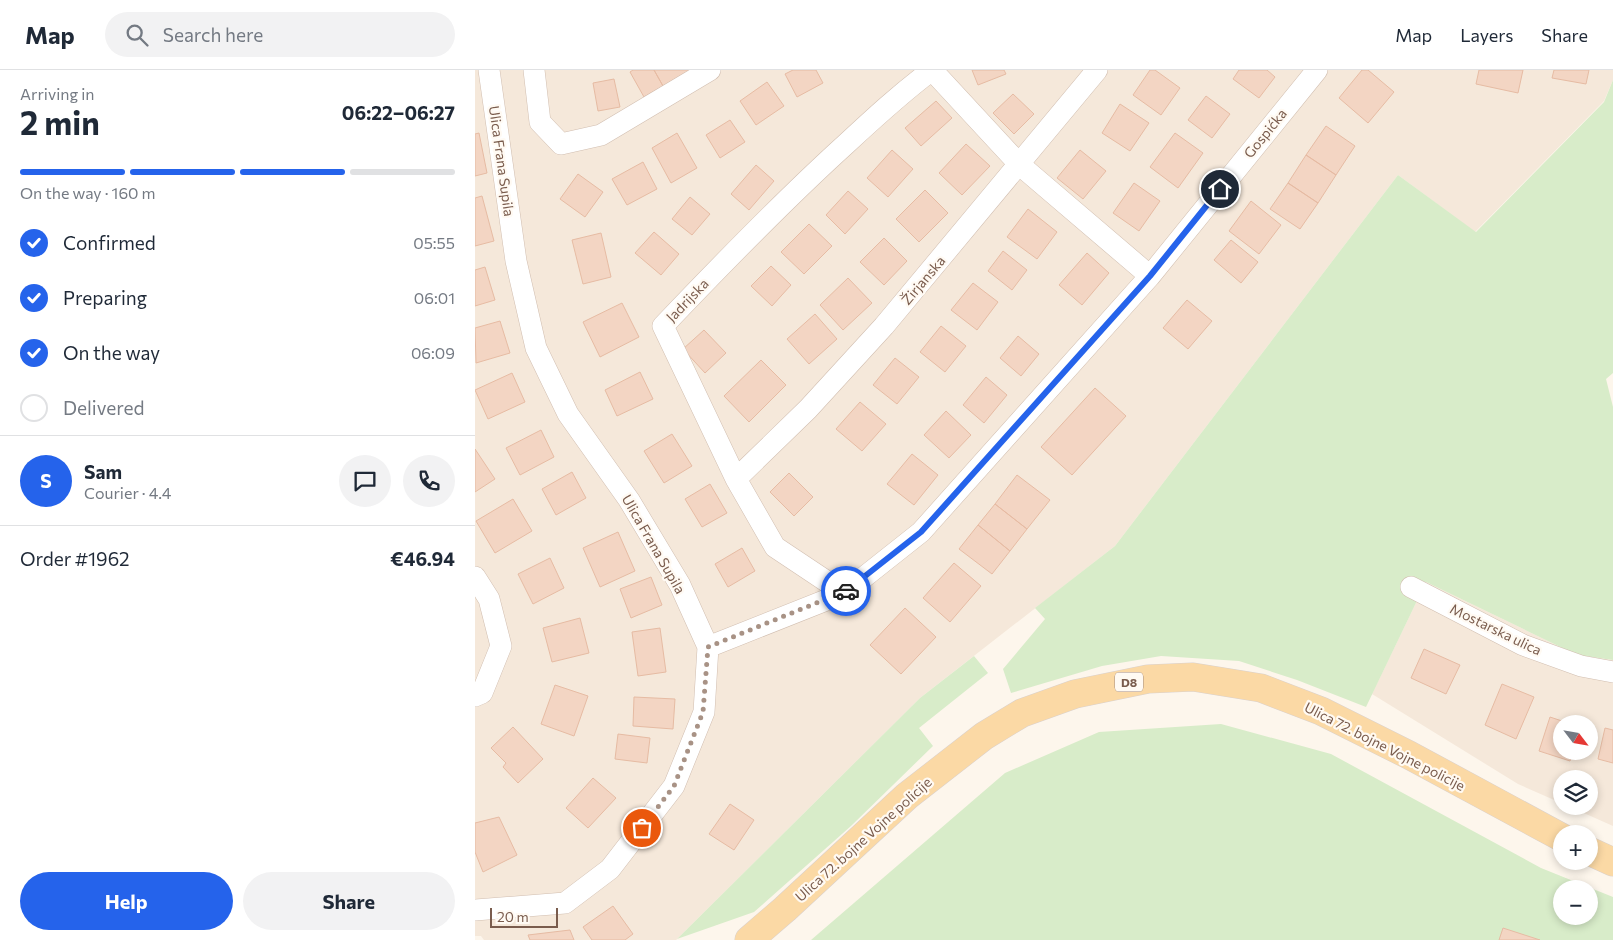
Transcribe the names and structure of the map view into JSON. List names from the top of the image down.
{
  "streets": {
    "main road": ["D8", "Ulica 72. bojne Vojne policije"],
    "street": [
      "Gospićka",
      "Ulica Frana Supila",
      "Žirjanska",
      "Jadrijska",
      "Mostarska ulica"
    ]
  },
  "crossings": [
    ["Gospićka", "Ulica Frana Supila"],
    ["Gospićka", "Jadrijska"],
    ["Žirjanska", "Jadrijska"]
  ],
  "scale_bar": "20 m",
  "north": "bottom right",
  "page": {
    "header": "Map",
    "search": "Search here",
    "nav": ["Map", "Layers", "Share"],
    "heading": ["2 min", "Arriving in", "06:22–06:27"],
    "panel": [
      "Sam",
      "Courier · 4.4",
      "Order #1962",
      "€46.94"
    ],
    "bar": "On the way · 160 m",
    "list": [
      ["Confirmed", "05:55"],
      ["Preparing", "06:01"],
      ["On the way", "06:09"],
      "Delivered"
    ],
    "round": "S",
    "map_buttons": ["+", "−"],
    "buttons": ["Help", "Share"],
    "scale": "20 m"
  }
}
